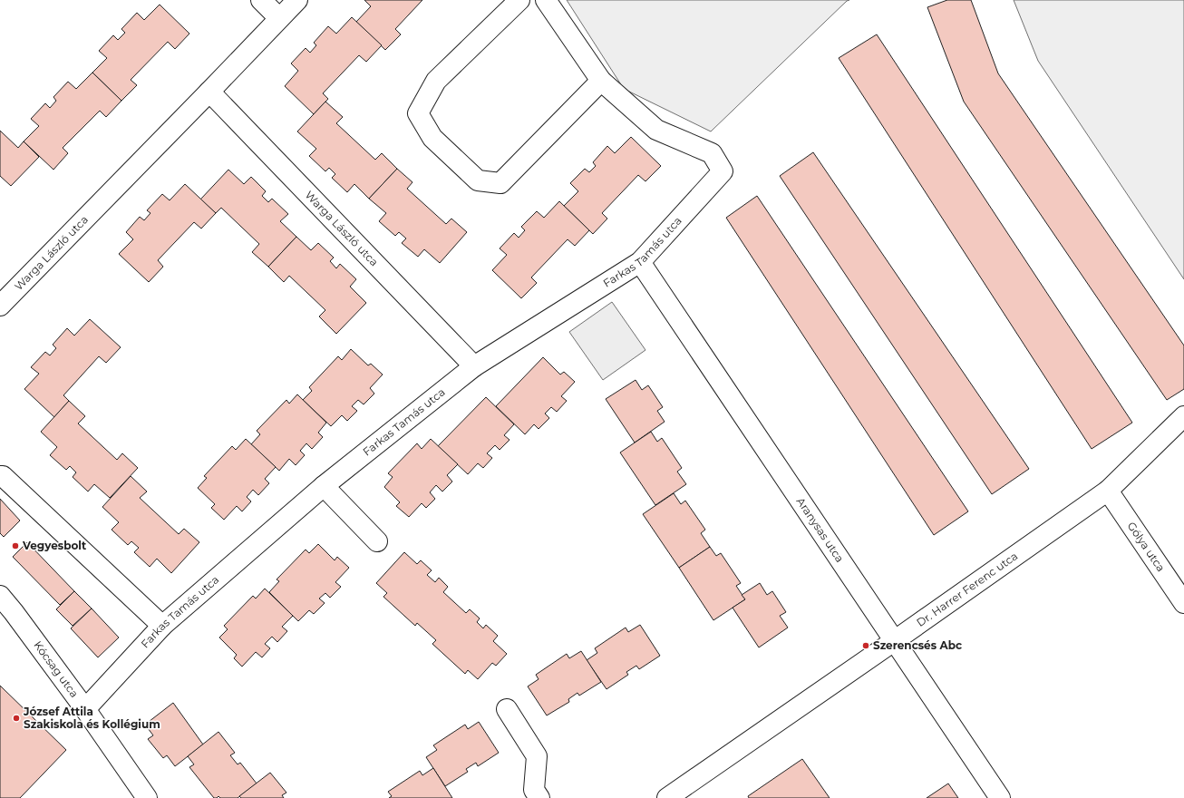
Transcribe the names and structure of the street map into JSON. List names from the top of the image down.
{
  "streets": {
    "street": [
      "Warga László utca",
      "Farkas Tamás utca",
      "Aranysas utca",
      "Gólya utca",
      "Dr. Harrer Ferenc utca",
      "Kócsag utca"
    ]
  },
  "crossings": [
    ["Warga László utca", "Farkas Tamás utca"],
    ["Farkas Tamás utca", "Aranysas utca"],
    ["Farkas Tamás utca", "Kócsag utca"],
    ["Aranysas utca", "Dr. Harrer Ferenc utca"],
    ["Gólya utca", "Dr. Harrer Ferenc utca"]
  ],
  "places": ["Vegyesbolt", "Szerencsés Abc", "József Attila Szakiskola és Kollégium"]
}
